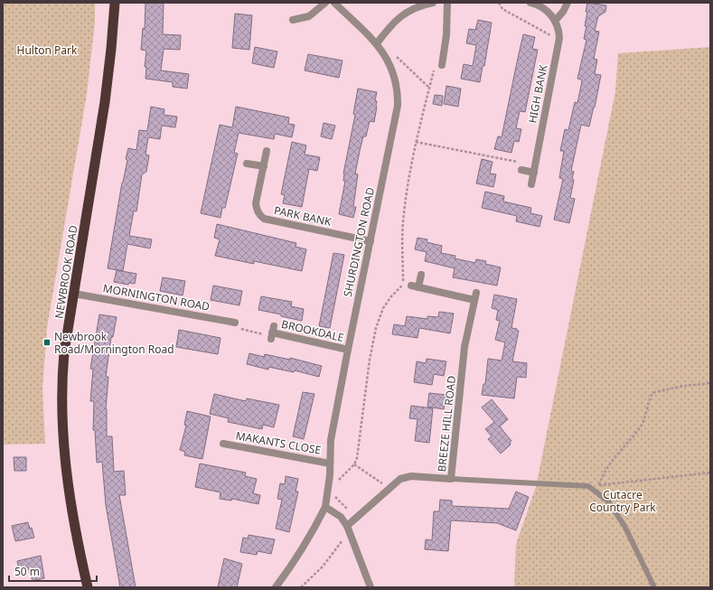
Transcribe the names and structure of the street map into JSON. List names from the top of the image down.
{
  "streets": {
    "highway": ["NEWBROOK ROAD"],
    "street": [
      "HIGH BANK",
      "PARK BANK",
      "SHURDINGTON ROAD",
      "MORNINGTON ROAD",
      "BROOKDALE",
      "BREEZE HILL ROAD",
      "MAKANTS CLOSE"
    ]
  },
  "crossings": [
    ["PARK BANK", "SHURDINGTON ROAD"],
    ["SHURDINGTON ROAD", "BROOKDALE"],
    ["SHURDINGTON ROAD", "MAKANTS CLOSE"],
    ["NEWBROOK ROAD", "MORNINGTON ROAD"]
  ],
  "parks": ["Hulton Park", "Cutacre Country Park"],
  "places": {
    "transit": ["Newbrook Road/Mornington Road"]
  },
  "scale_bar": "50 m"
}
